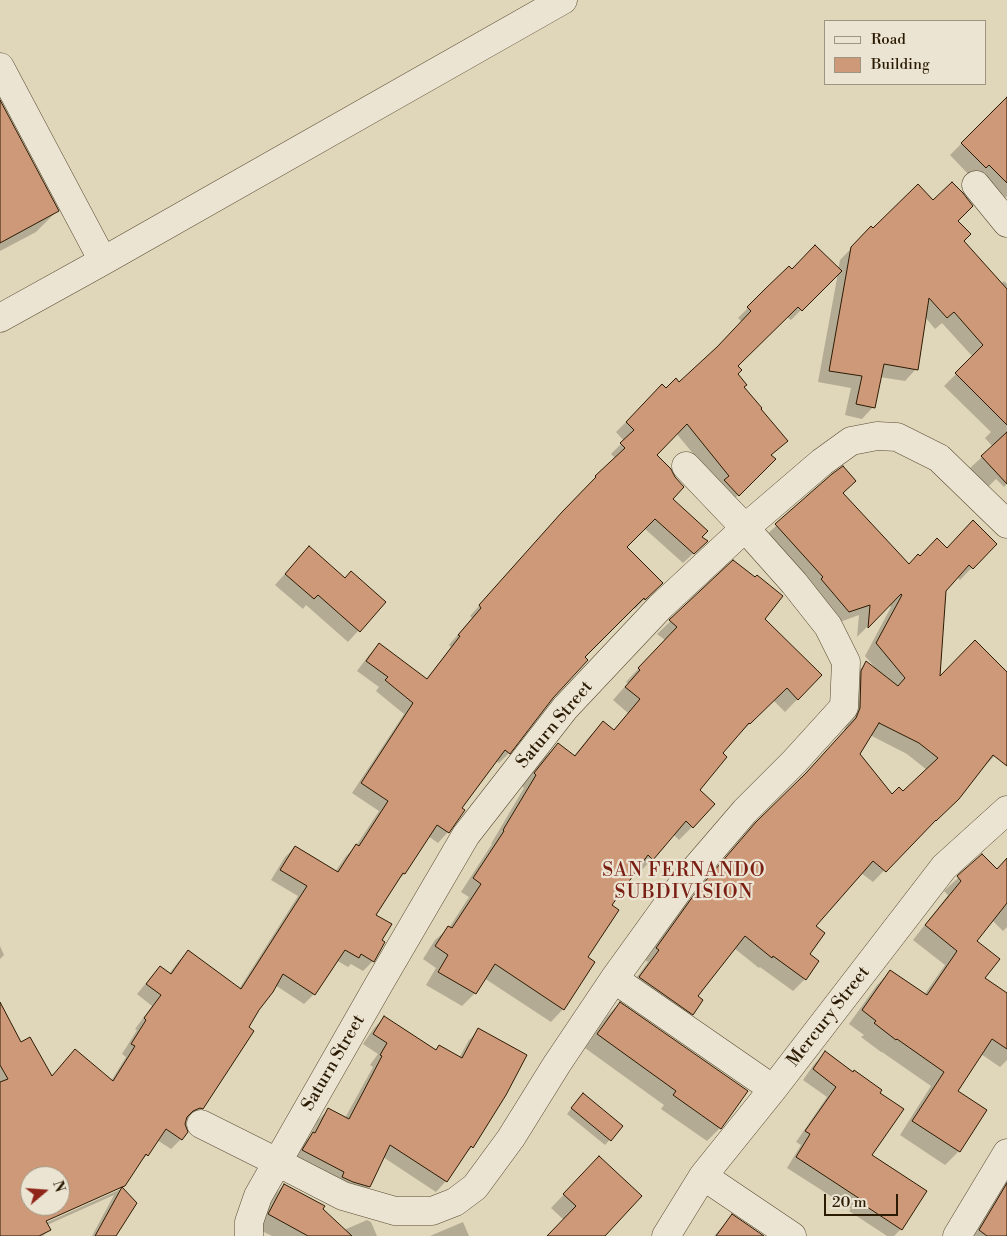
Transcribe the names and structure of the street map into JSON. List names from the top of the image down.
{
  "streets": {
    "street": ["Saturn Street", "Mercury Street"]
  },
  "districts": ["SAN FERNANDO SUBDIVISION"],
  "legend": ["Road", "Building"],
  "scale_bar": "20 m",
  "north": "right"
}
